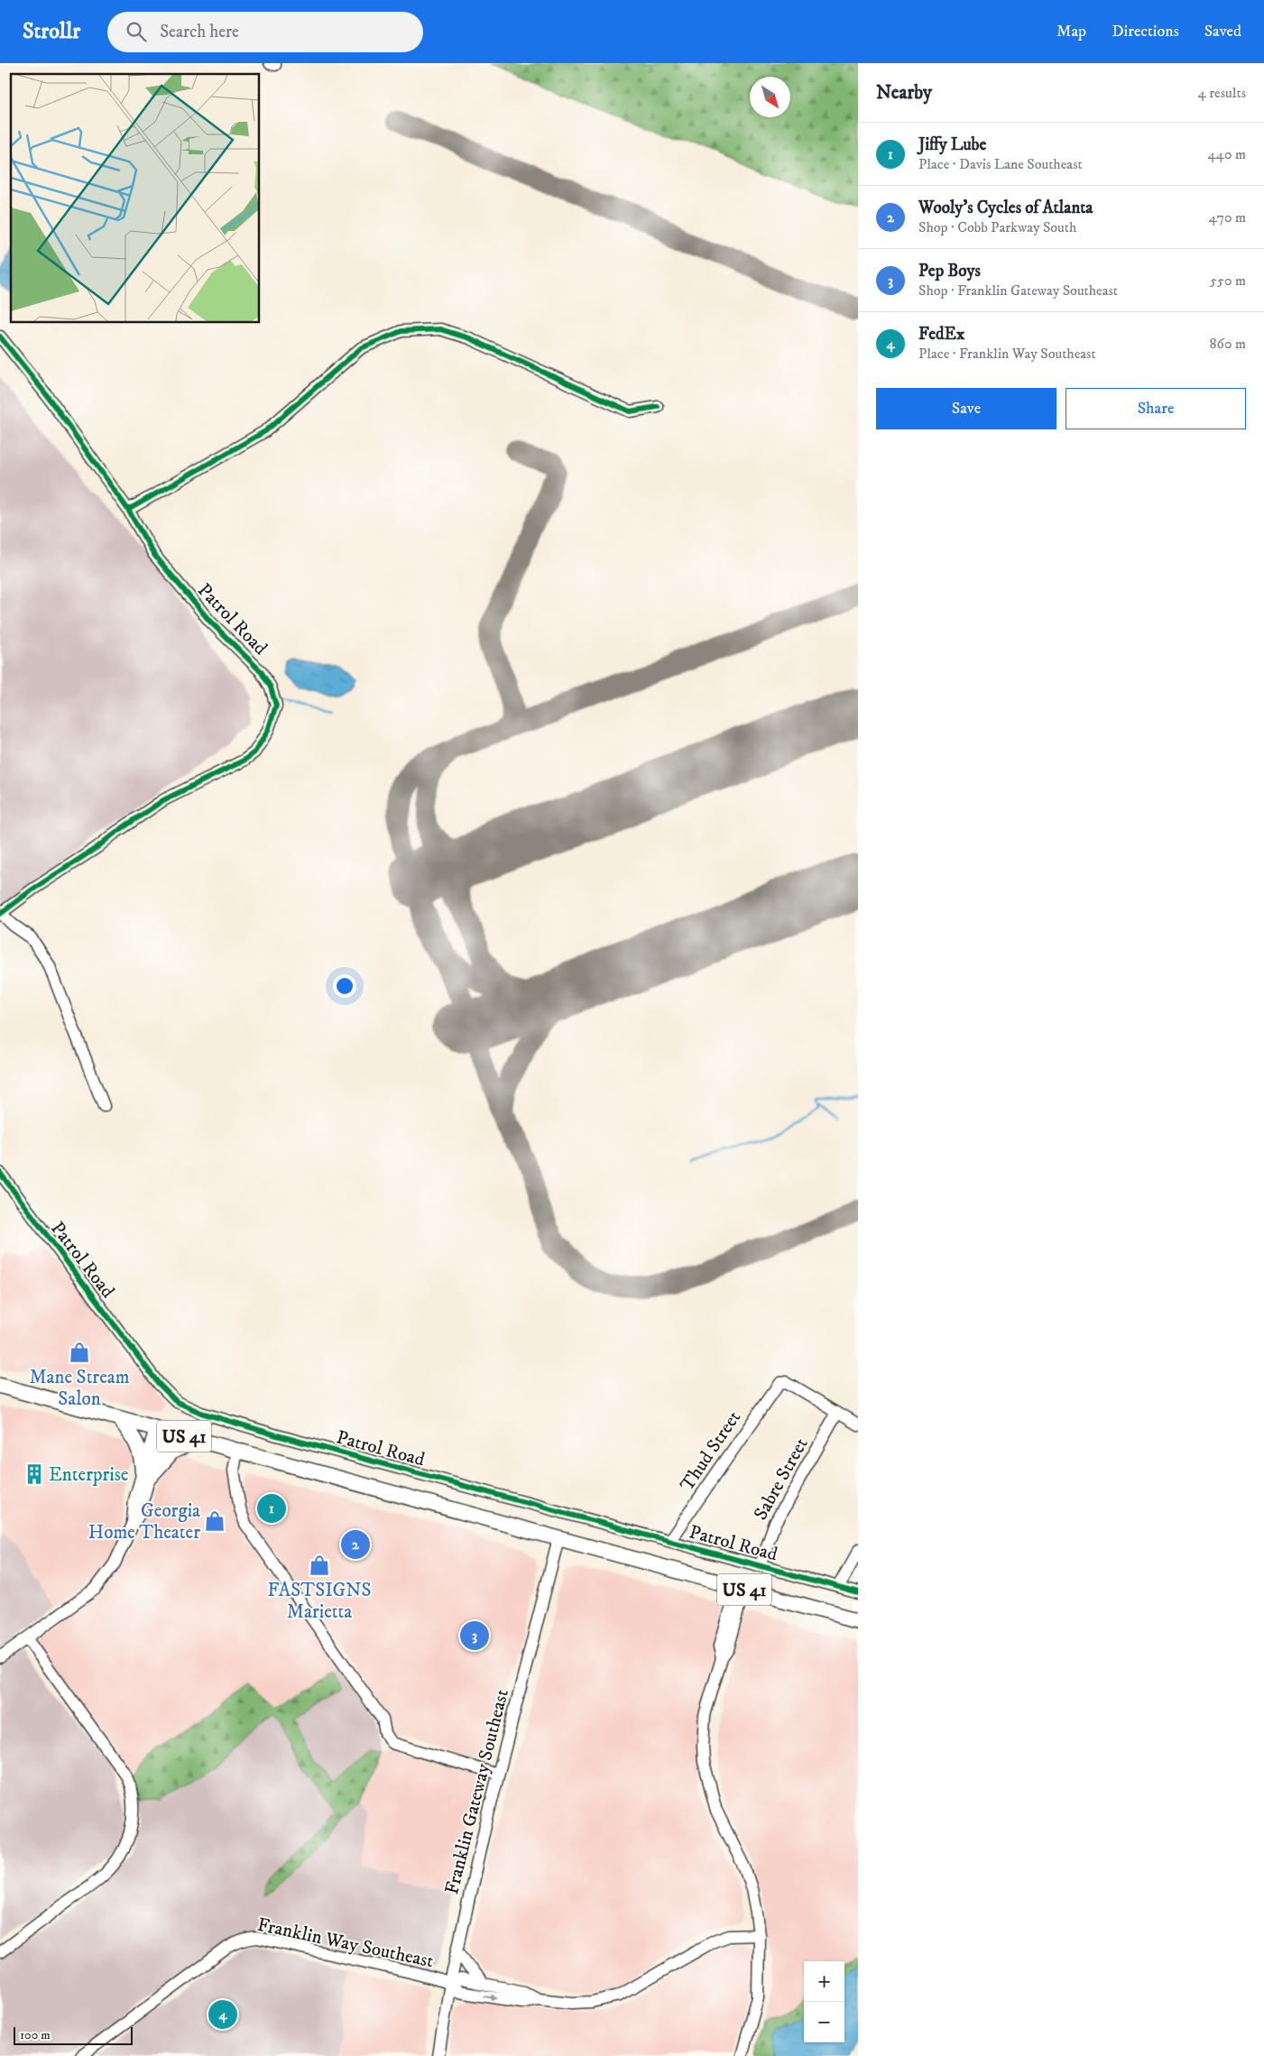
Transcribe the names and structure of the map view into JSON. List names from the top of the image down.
{
  "streets": {
    "main road": ["US 41"],
    "street": [
      "Patrol Road",
      "Thud Street",
      "Sabre Street",
      "Franklin Gateway Southeast",
      "Franklin Way Southeast"
    ]
  },
  "crossings": [
    ["Patrol Road", "Thud Street"],
    ["Patrol Road", "Sabre Street"],
    ["US 41", "Franklin Gateway Southeast"],
    ["Thud Street", "Sabre Street"],
    ["Franklin Gateway Southeast", "Franklin Way Southeast"]
  ],
  "places": {
    "shop": ["Mane Stream Salon", "Georgia Home Theater", "FASTSIGNS Marietta"],
    "building": ["Enterprise"]
  },
  "scale_bar": "100 m",
  "north": "bottom right",
  "page": {
    "header": "Strollr",
    "search": "Search here",
    "nav": ["Map", "Directions", "Saved"],
    "heading": ["Nearby", "4 results"],
    "list": [
      {
        "mark": "1",
        "name": "Jiffy Lube",
        "note": "Place · Davis Lane Southeast",
        "value": "440 m"
      },
      {
        "mark": "2",
        "name": "Wooly's Cycles of Atlanta",
        "note": "Shop · Cobb Parkway South",
        "value": "470 m"
      },
      {
        "mark": "3",
        "name": "Pep Boys",
        "note": "Shop · Franklin Gateway Southeast",
        "value": "550 m"
      },
      {
        "mark": "4",
        "name": "FedEx",
        "note": "Place · Franklin Way Southeast",
        "value": "860 m"
      }
    ],
    "buttons": ["Save", "Share"],
    "pins": [
      "1",
      "2",
      "3",
      "4"
    ],
    "map_buttons": ["+", "−"],
    "scale": "100 m"
  }
}
